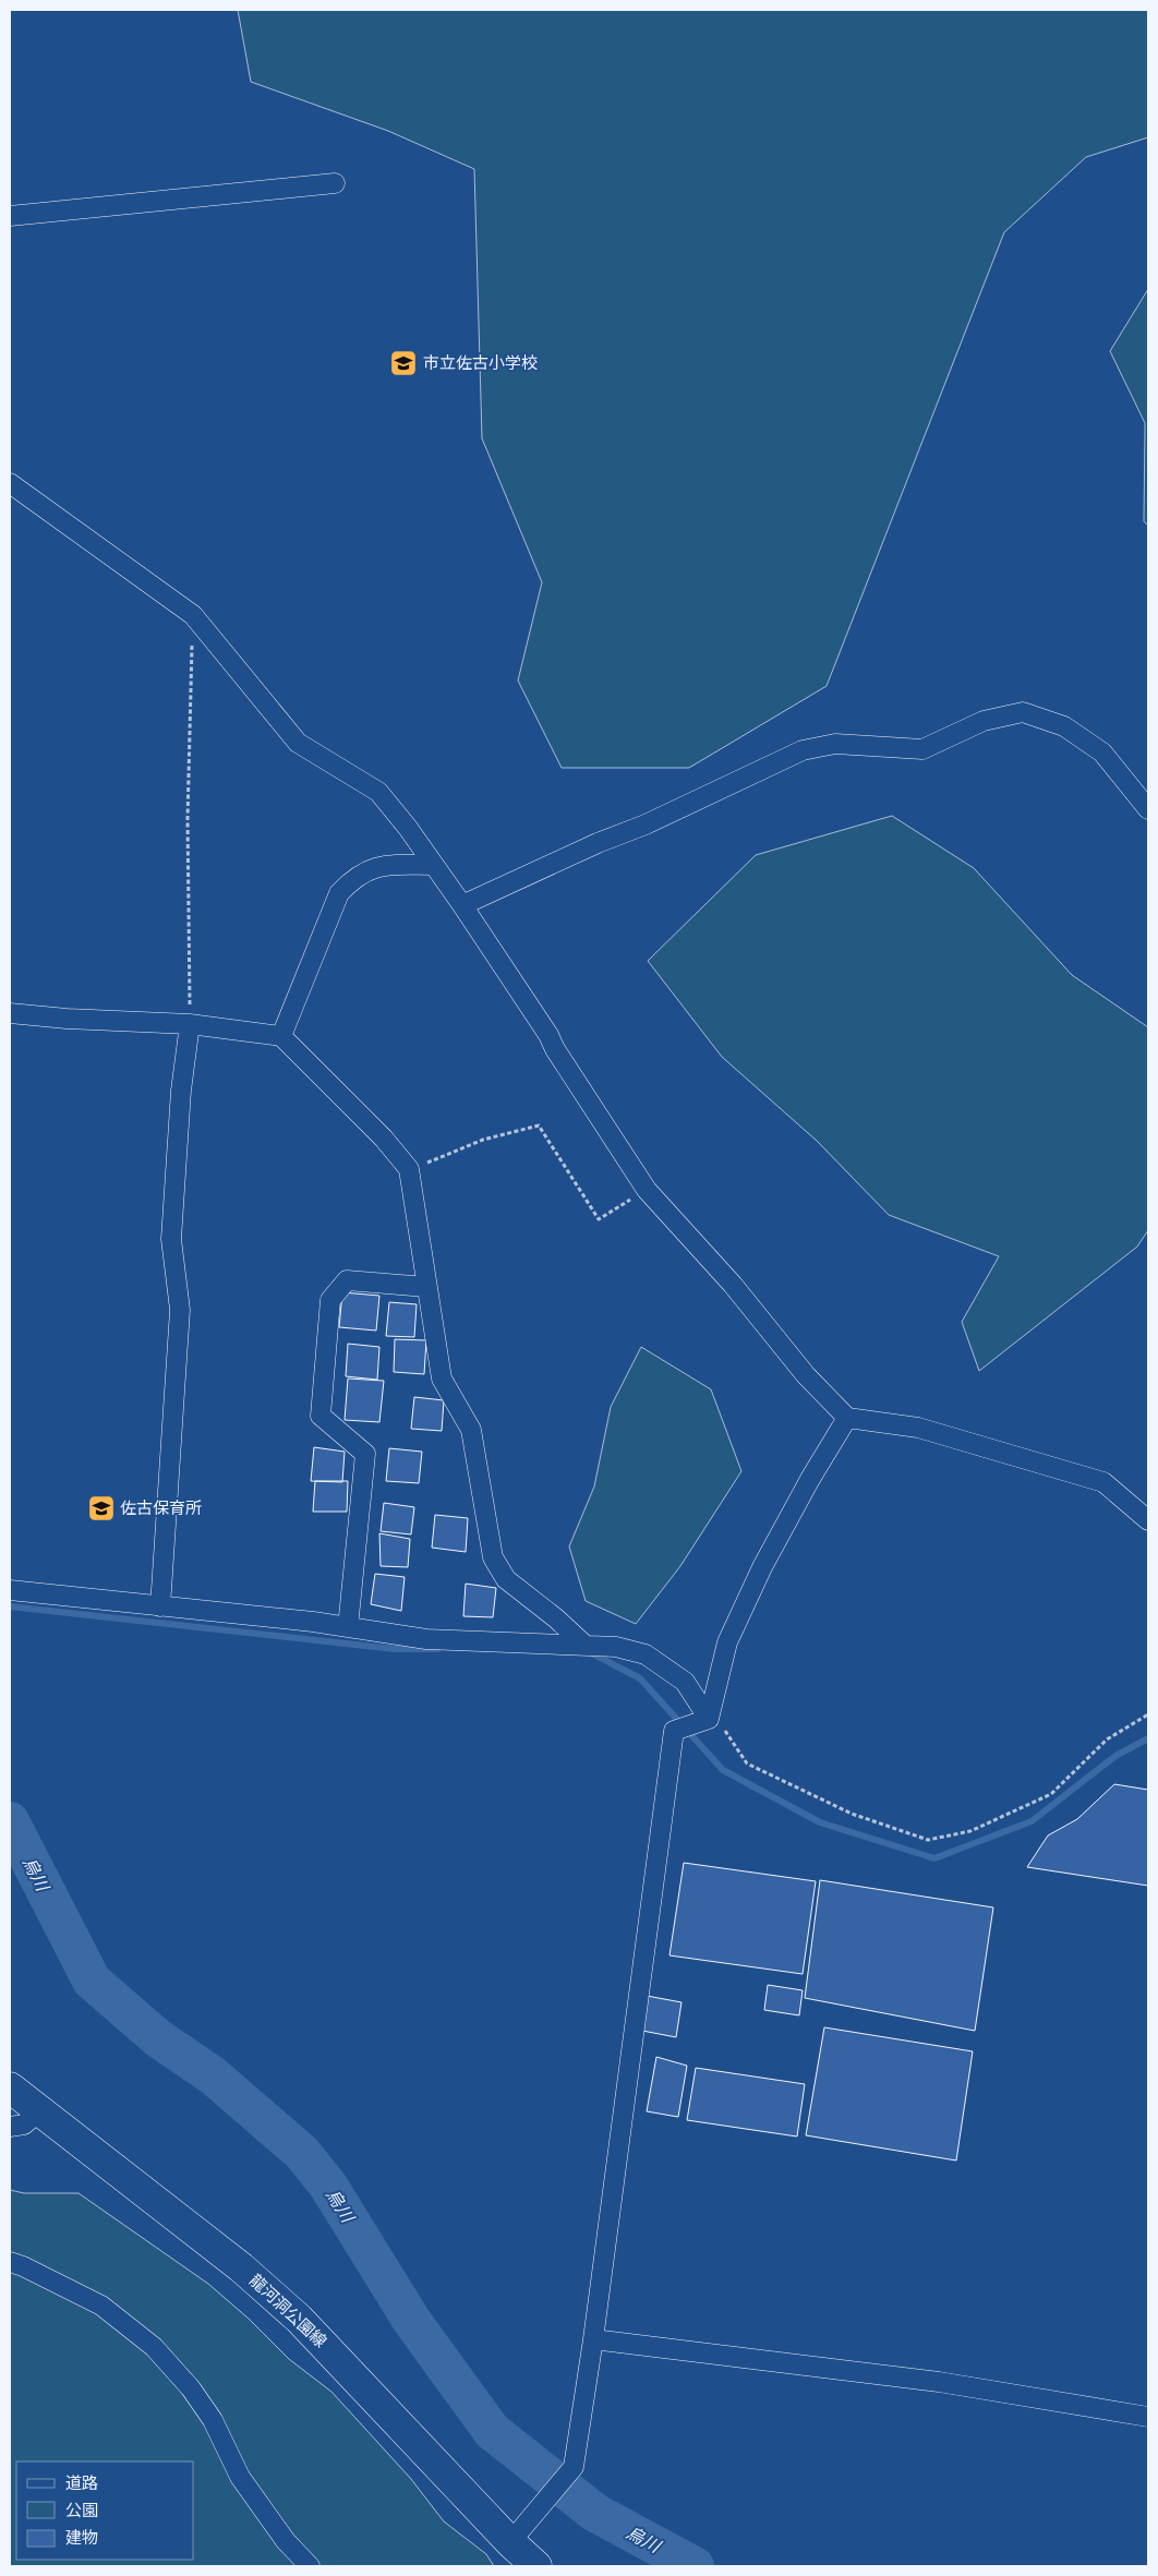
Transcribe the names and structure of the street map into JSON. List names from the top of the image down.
{
  "streets": {
    "main road": ["龍河洞公園線"]
  },
  "water": ["烏川"],
  "places": {
    "school or university": ["市立佐古小学校", "佐古保育所"]
  },
  "legend": ["道路", "公園", "建物"]
}
